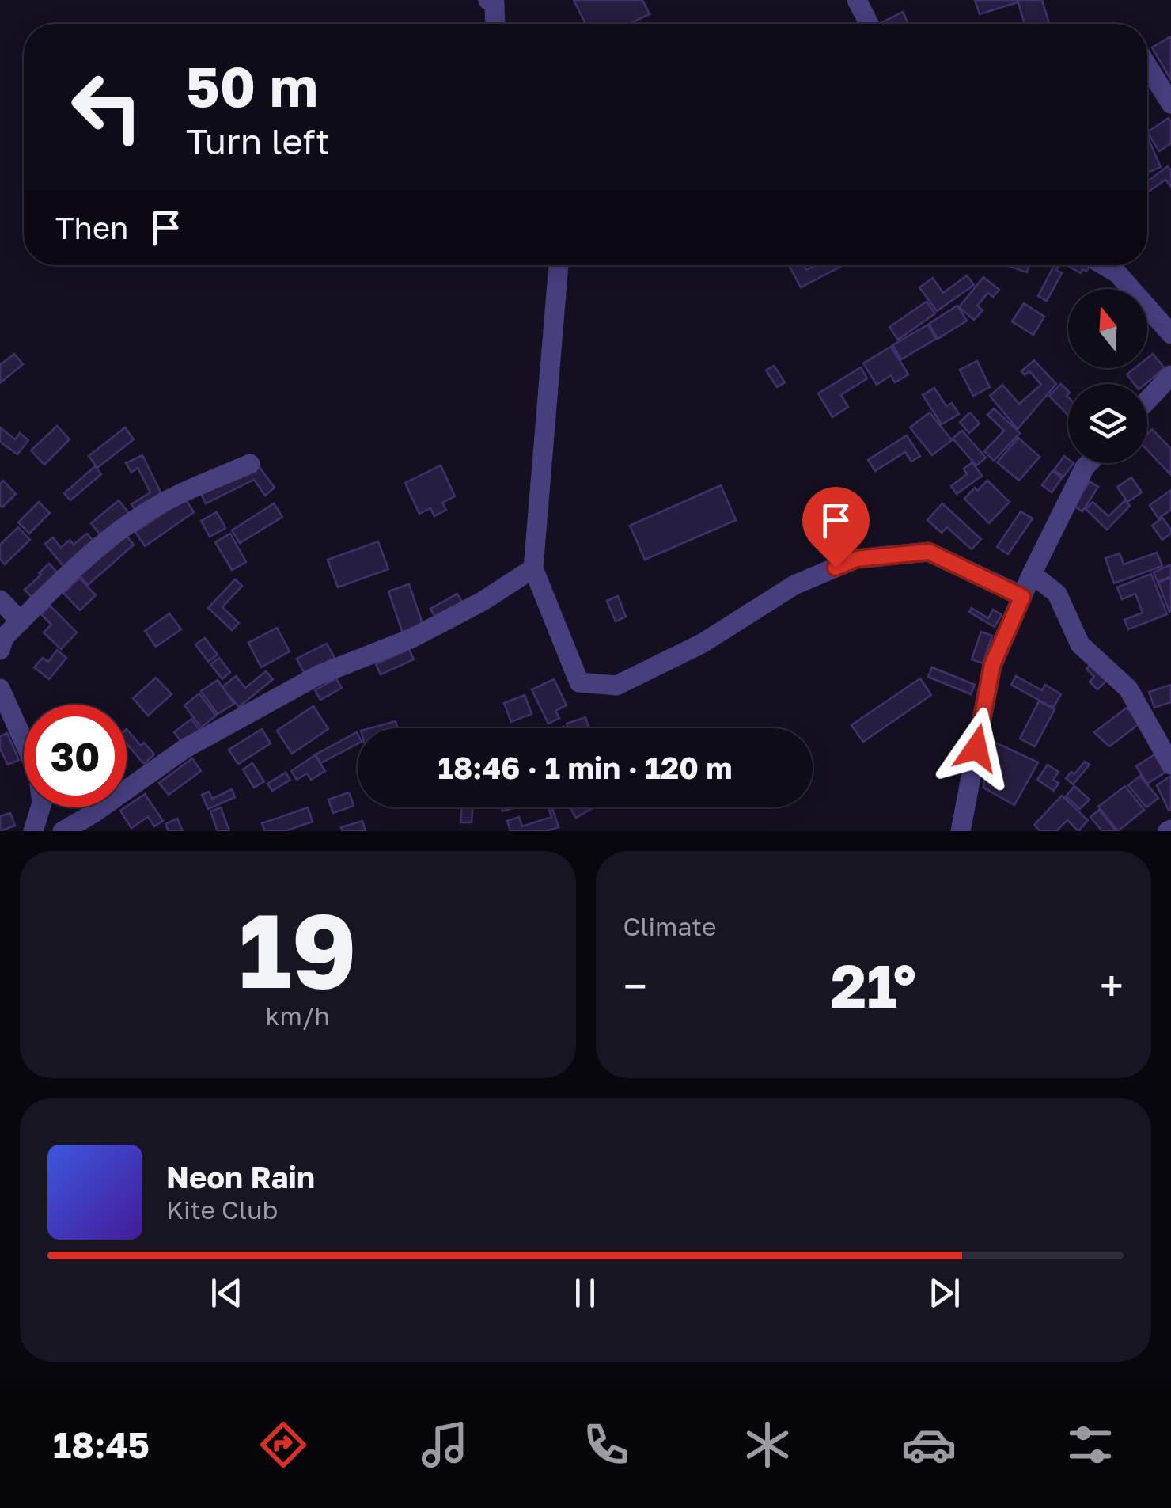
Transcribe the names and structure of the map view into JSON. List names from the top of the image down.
{
  "north": "top",
  "page": {
    "turn": ["50 m", "Turn left"],
    "then": "Then",
    "limit": "30",
    "trip": "18:46 · 1 min · 120 m",
    "tile": [
      ["19", "km/h"],
      "Climate"
    ],
    "heat": ["−", "21°", "+"],
    "song": ["Neon Rain", "Kite Club"],
    "tabs": "18:45"
  }
}
